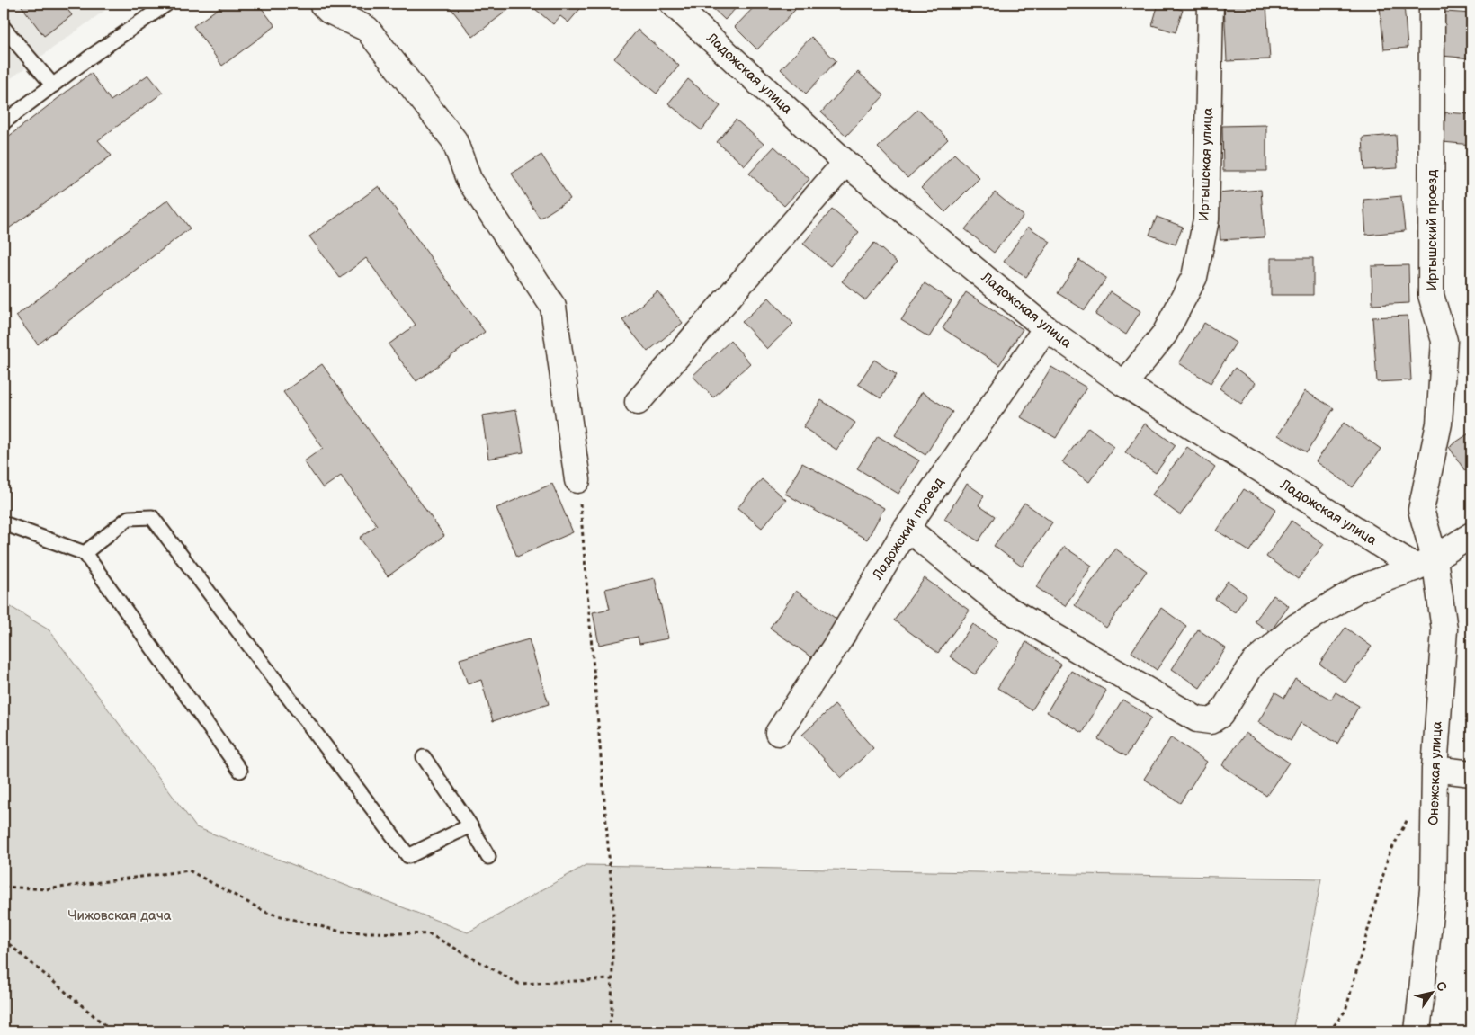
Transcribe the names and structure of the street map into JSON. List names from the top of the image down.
{
  "streets": {
    "street": [
      "Ладожская улица",
      "Иртышская улица",
      "Иртышский проезд",
      "Ладожский проезд",
      "Онежская улица"
    ]
  },
  "crossings": [
    ["Ладожская улица", "Иртышская улица"],
    ["Ладожская улица", "Иртышский проезд"],
    ["Ладожская улица", "Ладожский проезд"],
    ["Ладожская улица", "Онежская улица"],
    ["Иртышский проезд", "Онежская улица"]
  ],
  "parks": ["Чижовская дача"],
  "north": "top right"
}
